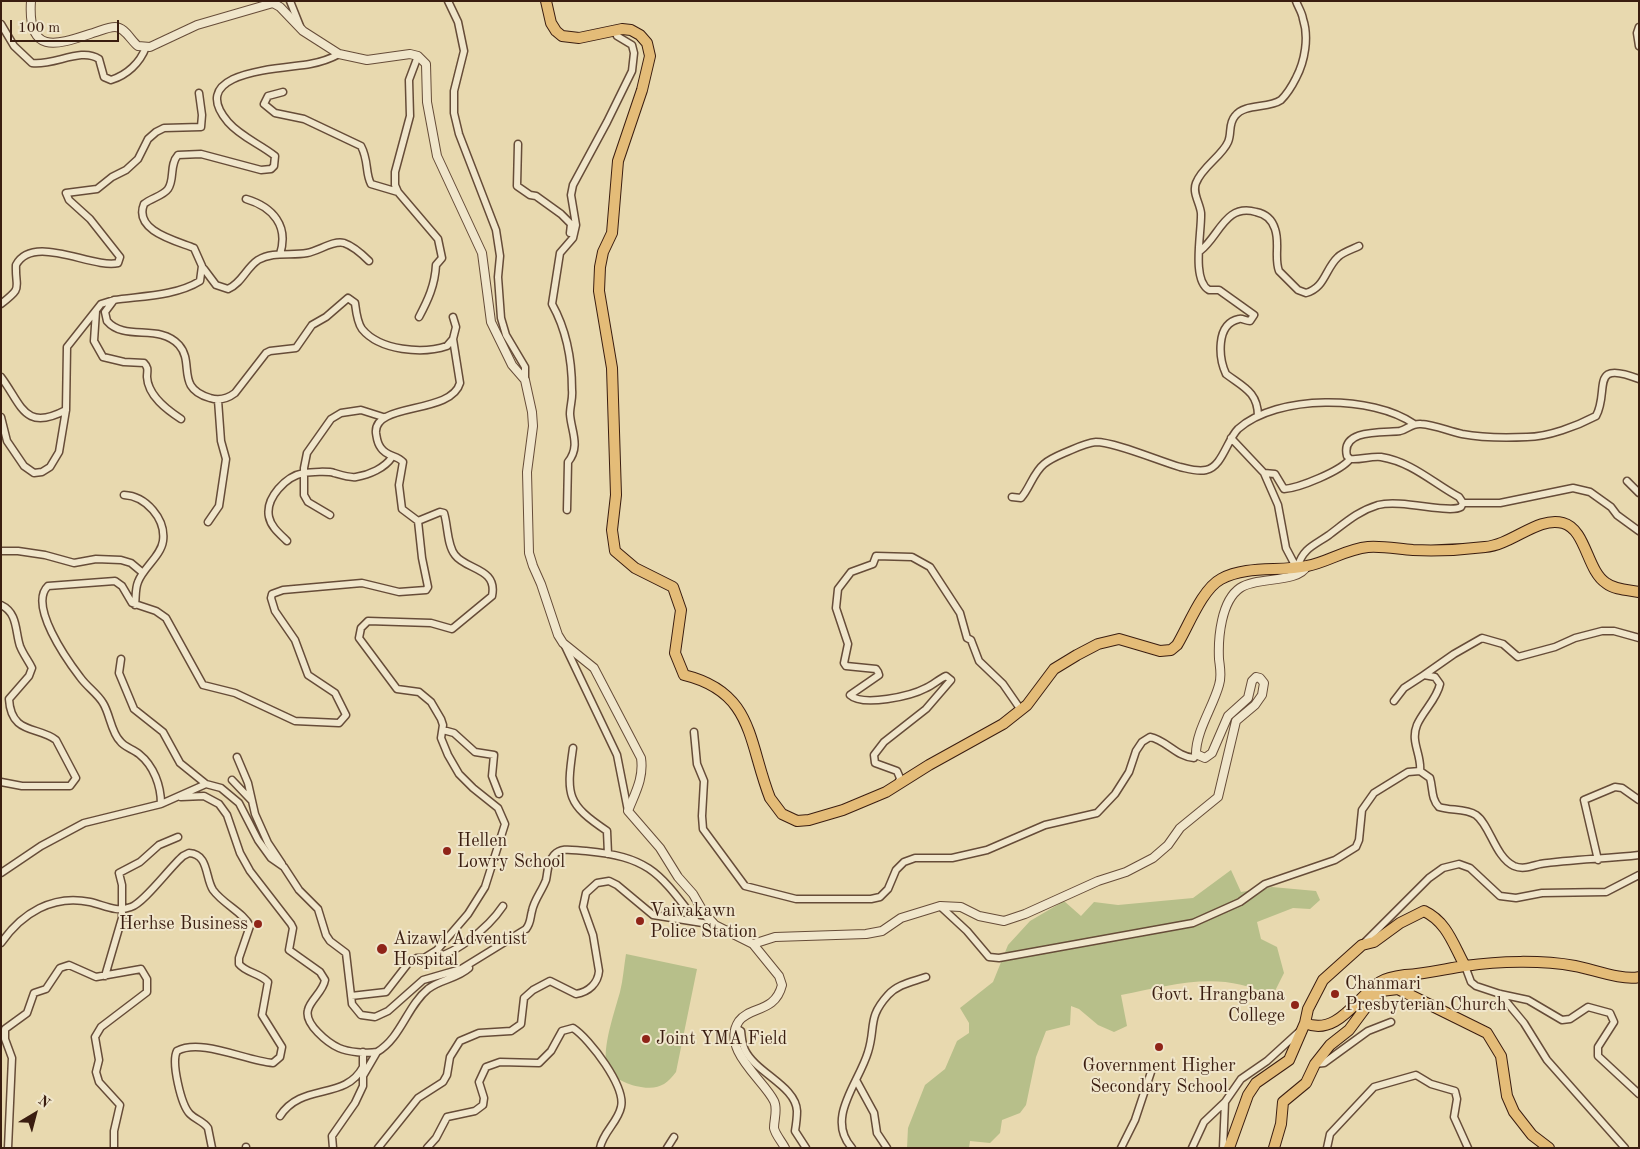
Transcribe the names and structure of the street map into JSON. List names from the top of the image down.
{
  "places": [
    "Hellen Lowry School",
    "Vaivakawn Police Station",
    "Herhse Business",
    "Aizawl Adventist Hospital",
    "Chanmari Presbyterian Church",
    "Govt. Hrangbana College",
    "Joint YMA Field",
    "Government Higher Secondary School"
  ],
  "scale_bar": "100 m",
  "north": "top right"
}
